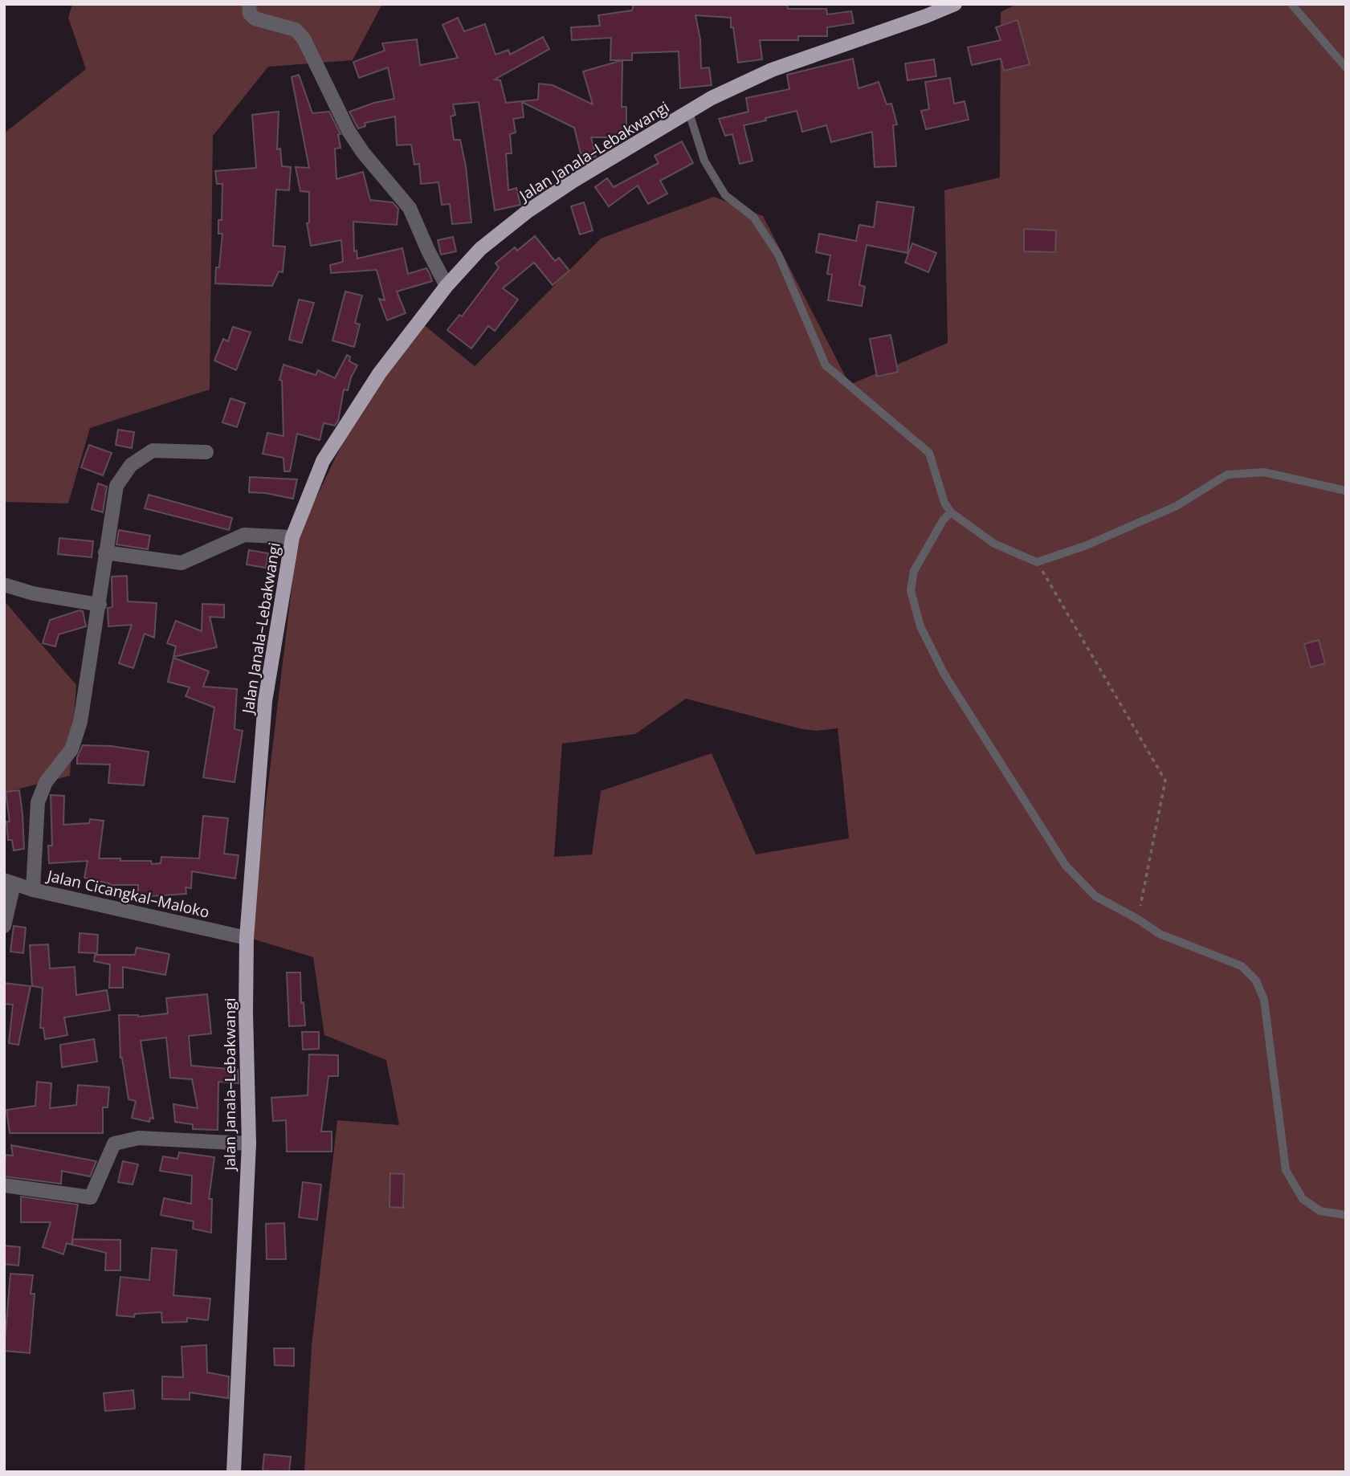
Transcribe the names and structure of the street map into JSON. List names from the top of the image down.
{
  "streets": {
    "main road": ["Jalan Janala–Lebakwangi"],
    "street": ["Jalan Cicangkal–Maloko"]
  },
  "crossings": [
    ["Jalan Janala–Lebakwangi", "Jalan Cicangkal–Maloko"]
  ]
}
